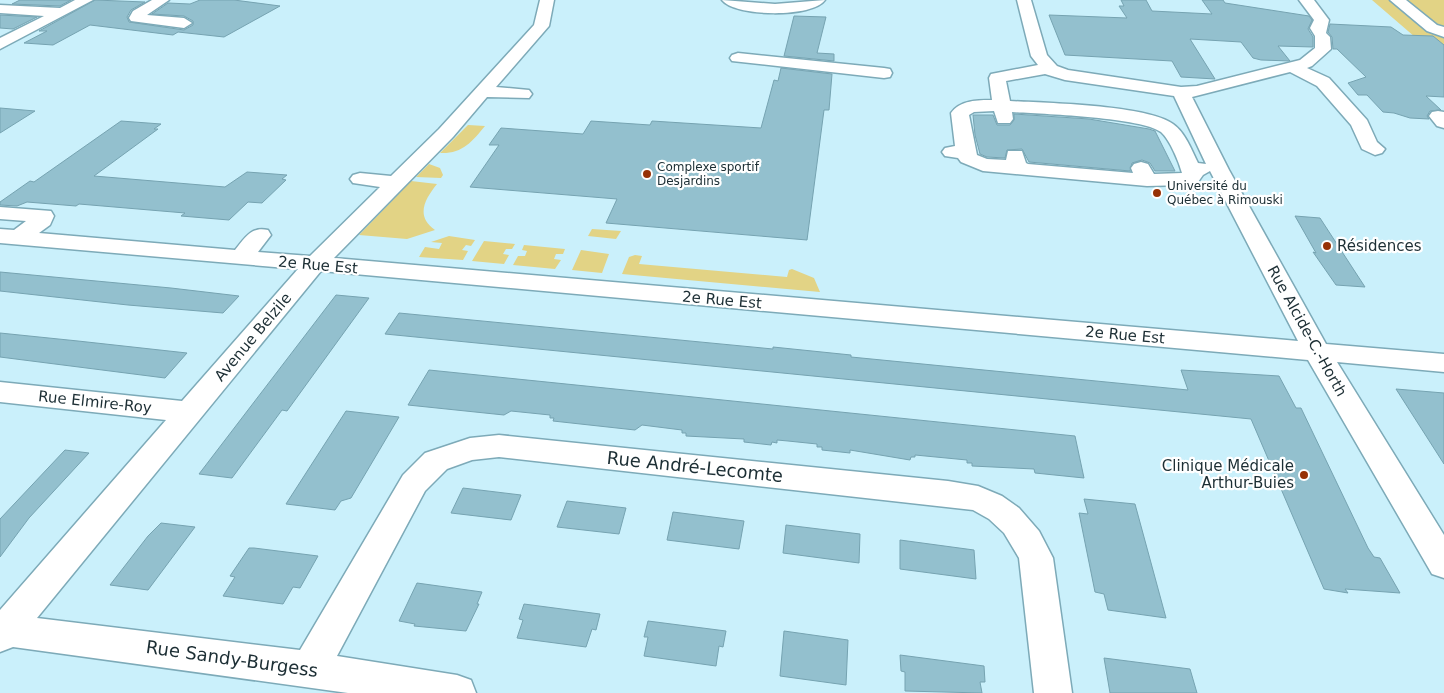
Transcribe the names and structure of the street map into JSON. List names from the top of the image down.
{
  "streets": {
    "street": [
      "2e Rue Est",
      "Rue Alcide-C.-Horth",
      "Avenue Belzile",
      "Rue Elmire-Roy",
      "Rue André-Lecomte",
      "Rue Sandy-Burgess"
    ]
  },
  "crossings": [
    ["2e Rue Est", "Rue Alcide-C.-Horth"],
    ["2e Rue Est", "Avenue Belzile"],
    ["Avenue Belzile", "Rue Elmire-Roy"],
    ["Avenue Belzile", "Rue Sandy-Burgess"],
    ["Rue André-Lecomte", "Rue Sandy-Burgess"]
  ],
  "places": [
    "Complexe sportif Desjardins",
    "Université du Québec à Rimouski",
    "Résidences",
    "Clinique Médicale Arthur-Buies"
  ]
}
